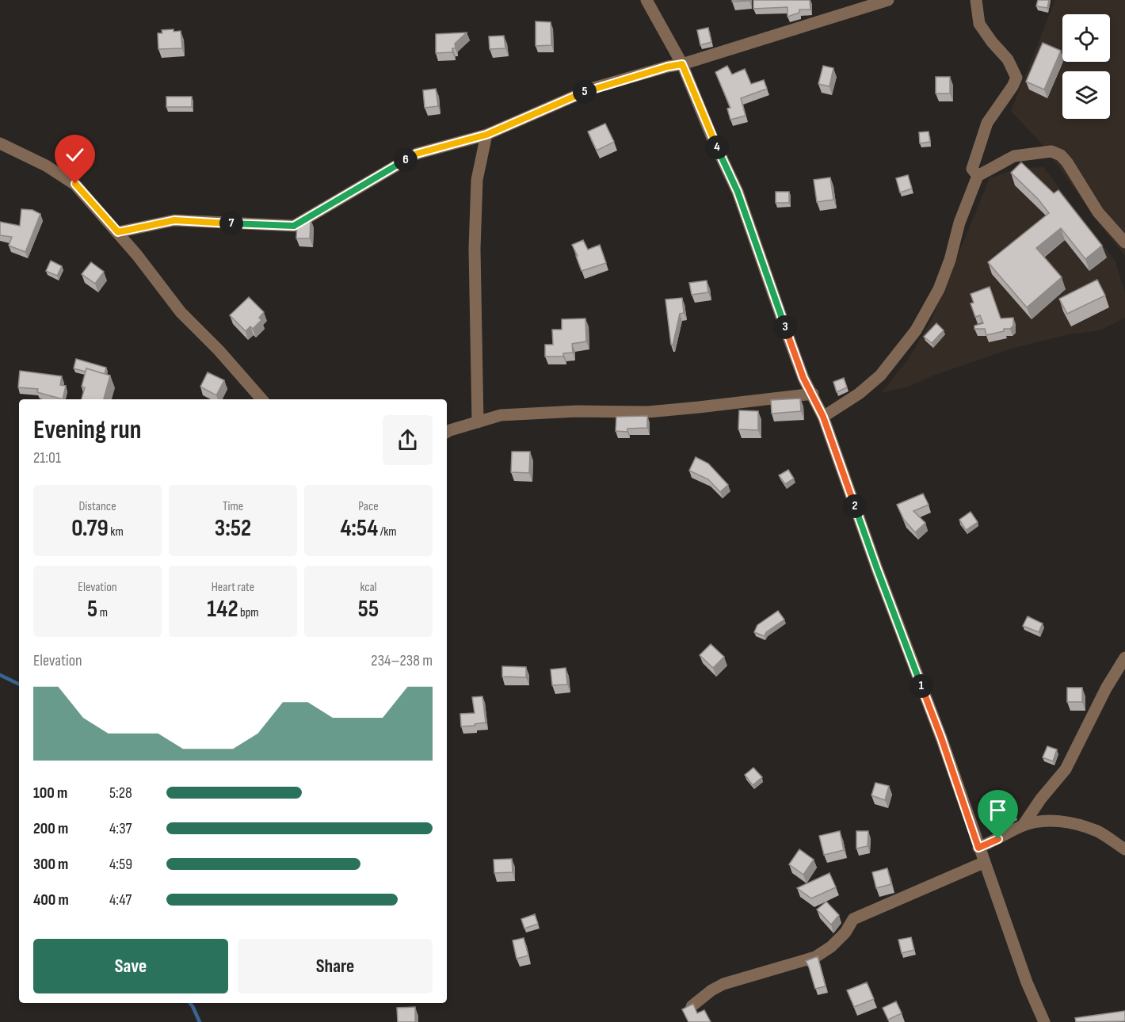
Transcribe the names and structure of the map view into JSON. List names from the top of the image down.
{
  "page": {
    "pins": [
      "5",
      "4",
      "6",
      "7",
      "3",
      "2",
      "1"
    ],
    "heading": ["Evening run", "21:01"],
    "stats": [
      ["Distance", "0.79 km"],
      ["Time", "3:52"],
      ["Pace", "4:54 /km"],
      ["Elevation", "5 m"],
      ["Heart rate", "142 bpm"],
      ["kcal", "55"]
    ],
    "chart": ["Elevation", "234–238 m"],
    "list": [
      {
        "name": "100 m",
        "note": "5:28"
      },
      {
        "name": "200 m",
        "note": "4:37"
      },
      {
        "name": "300 m",
        "note": "4:59"
      },
      {
        "name": "400 m",
        "note": "4:47"
      }
    ],
    "buttons": ["Save", "Share"]
  }
}
